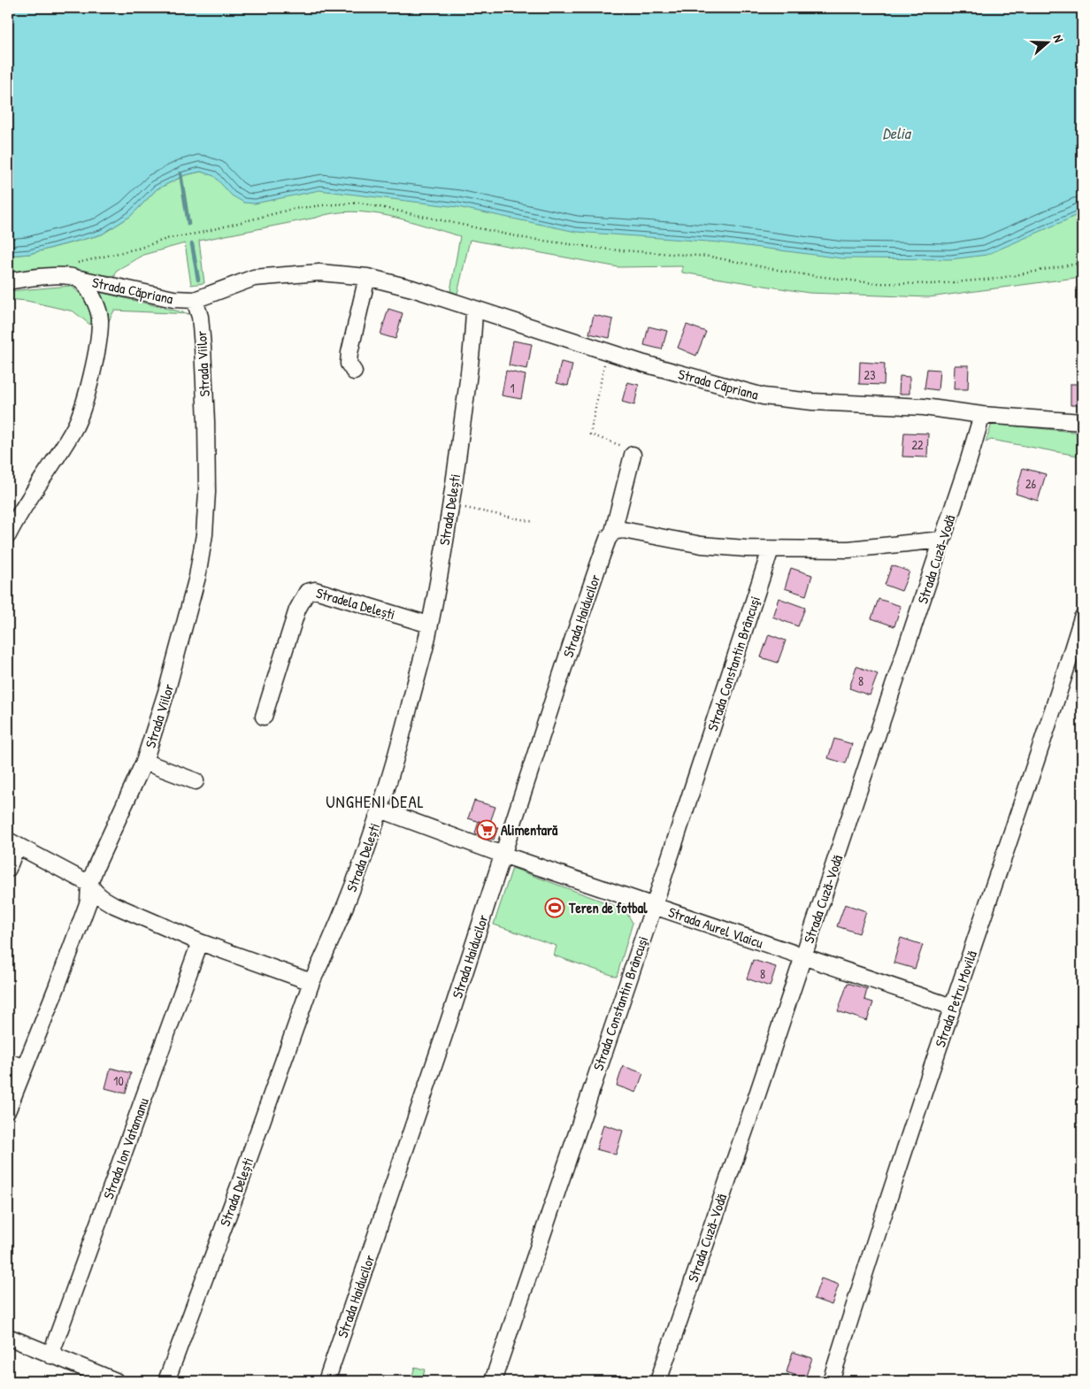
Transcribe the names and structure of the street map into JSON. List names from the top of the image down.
{
  "streets": {
    "street": [
      "Strada Căpriana",
      "Strada Viilor",
      "Strada Delești",
      "Strada Cuză-Vodă",
      "Stradela Delești",
      "Strada Haiducilor",
      "Strada Constantin Brâncuşi",
      "Strada Aurel Vlaicu",
      "Strada Petru Movilă",
      "Strada Ion Vatamanu"
    ]
  },
  "crossings": [
    ["Strada Căpriana", "Strada Viilor"],
    ["Strada Căpriana", "Strada Delești"],
    ["Strada Căpriana", "Strada Cuză-Vodă"],
    ["Strada Delești", "Stradela Delești"],
    ["Strada Delești", "Strada Aurel Vlaicu"],
    ["Strada Cuză-Vodă", "Strada Aurel Vlaicu"],
    ["Strada Haiducilor", "Strada Aurel Vlaicu"],
    ["Strada Constantin Brâncuşi", "Strada Aurel Vlaicu"],
    ["Strada Aurel Vlaicu", "Strada Petru Movilă"]
  ],
  "districts": ["UNGHENI DEAL"],
  "water": ["Delia"],
  "places": {
    "supermarket": ["Alimentară"],
    "sports": ["Teren de fotbal"]
  },
  "house_numbers": [
    "23",
    "1",
    "22",
    "26",
    "8",
    "8",
    "10"
  ],
  "north": "right"
}
